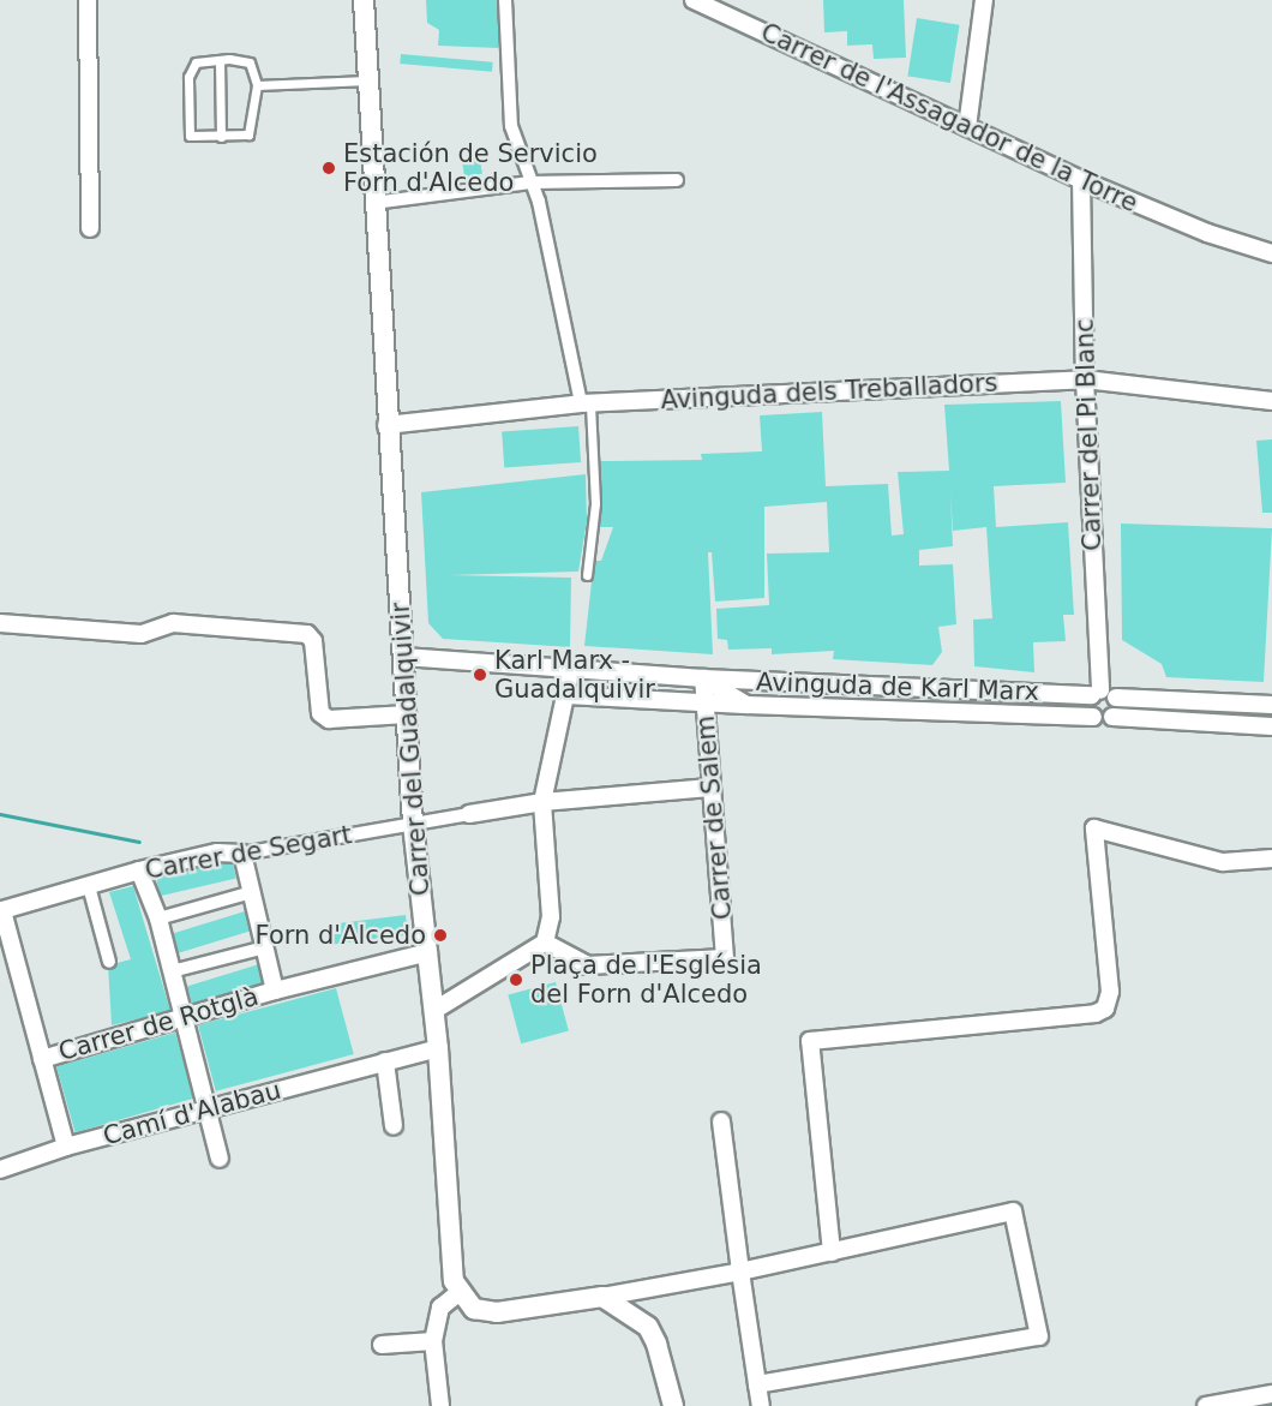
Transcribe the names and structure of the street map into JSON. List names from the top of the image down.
{
  "streets": {
    "street": [
      "Carrer de l'Assagador de la Torre",
      "Avinguda dels Treballadors",
      "Carrer del Pi Blanc",
      "Avinguda de Karl Marx",
      "Carrer del Guadalquivir",
      "Carrer de Salem",
      "Carrer de Segart",
      "Carrer de Rotglà",
      "Camí d'Alabau"
    ]
  },
  "crossings": [
    ["Carrer de l'Assagador de la Torre", "Carrer del Pi Blanc"],
    ["Avinguda dels Treballadors", "Carrer del Pi Blanc"],
    ["Avinguda dels Treballadors", "Carrer del Guadalquivir"],
    ["Carrer del Pi Blanc", "Avinguda de Karl Marx"],
    ["Avinguda de Karl Marx", "Carrer del Guadalquivir"],
    ["Avinguda de Karl Marx", "Carrer de Salem"],
    ["Carrer del Guadalquivir", "Carrer de Segart"],
    ["Carrer del Guadalquivir", "Carrer de Rotglà"],
    ["Carrer del Guadalquivir", "Camí d'Alabau"],
    ["Carrer de Segart", "Carrer de Rotglà"]
  ],
  "places": [
    "Estación de Servicio Forn d'Alcedo",
    "Karl Marx - Guadalquivir",
    "Forn d'Alcedo",
    "Plaça de l'Església del Forn d'Alcedo"
  ]
}
